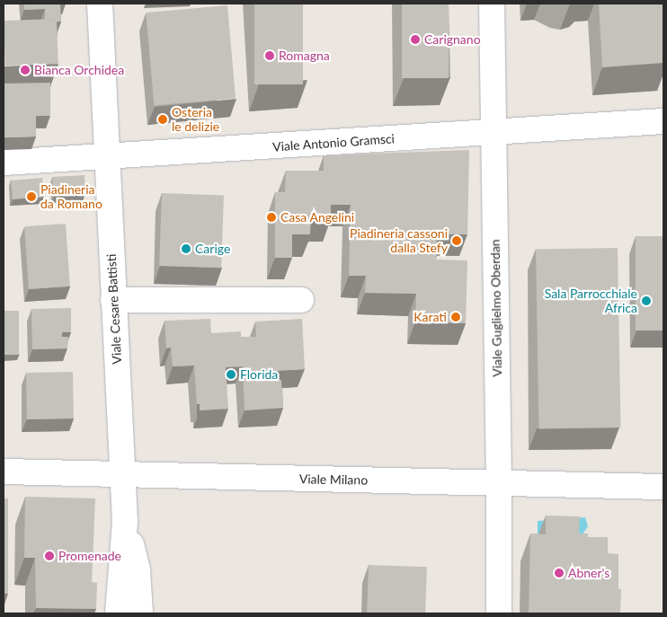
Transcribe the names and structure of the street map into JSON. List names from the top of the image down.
{
  "streets": {
    "street": [
      "Viale Antonio Gramsci",
      "Viale Guglielmo Oberdan",
      "Viale Cesare Battisti",
      "Viale Milano"
    ]
  },
  "crossings": [
    ["Viale Antonio Gramsci", "Viale Guglielmo Oberdan"],
    ["Viale Antonio Gramsci", "Viale Cesare Battisti"],
    ["Viale Guglielmo Oberdan", "Viale Milano"],
    ["Viale Cesare Battisti", "Viale Milano"]
  ],
  "places": [
    "Carignano",
    "Romagna",
    "Bianca Orchidea",
    "Osteria le delizie",
    "Piadineria da Romano",
    "Casa Angelini",
    "Piadineria cassoni dalla Stefy",
    "Carige",
    "Sala Parrocchiale Africa",
    "Karati",
    "Florida",
    "Promenade",
    "Abner's"
  ]
}
